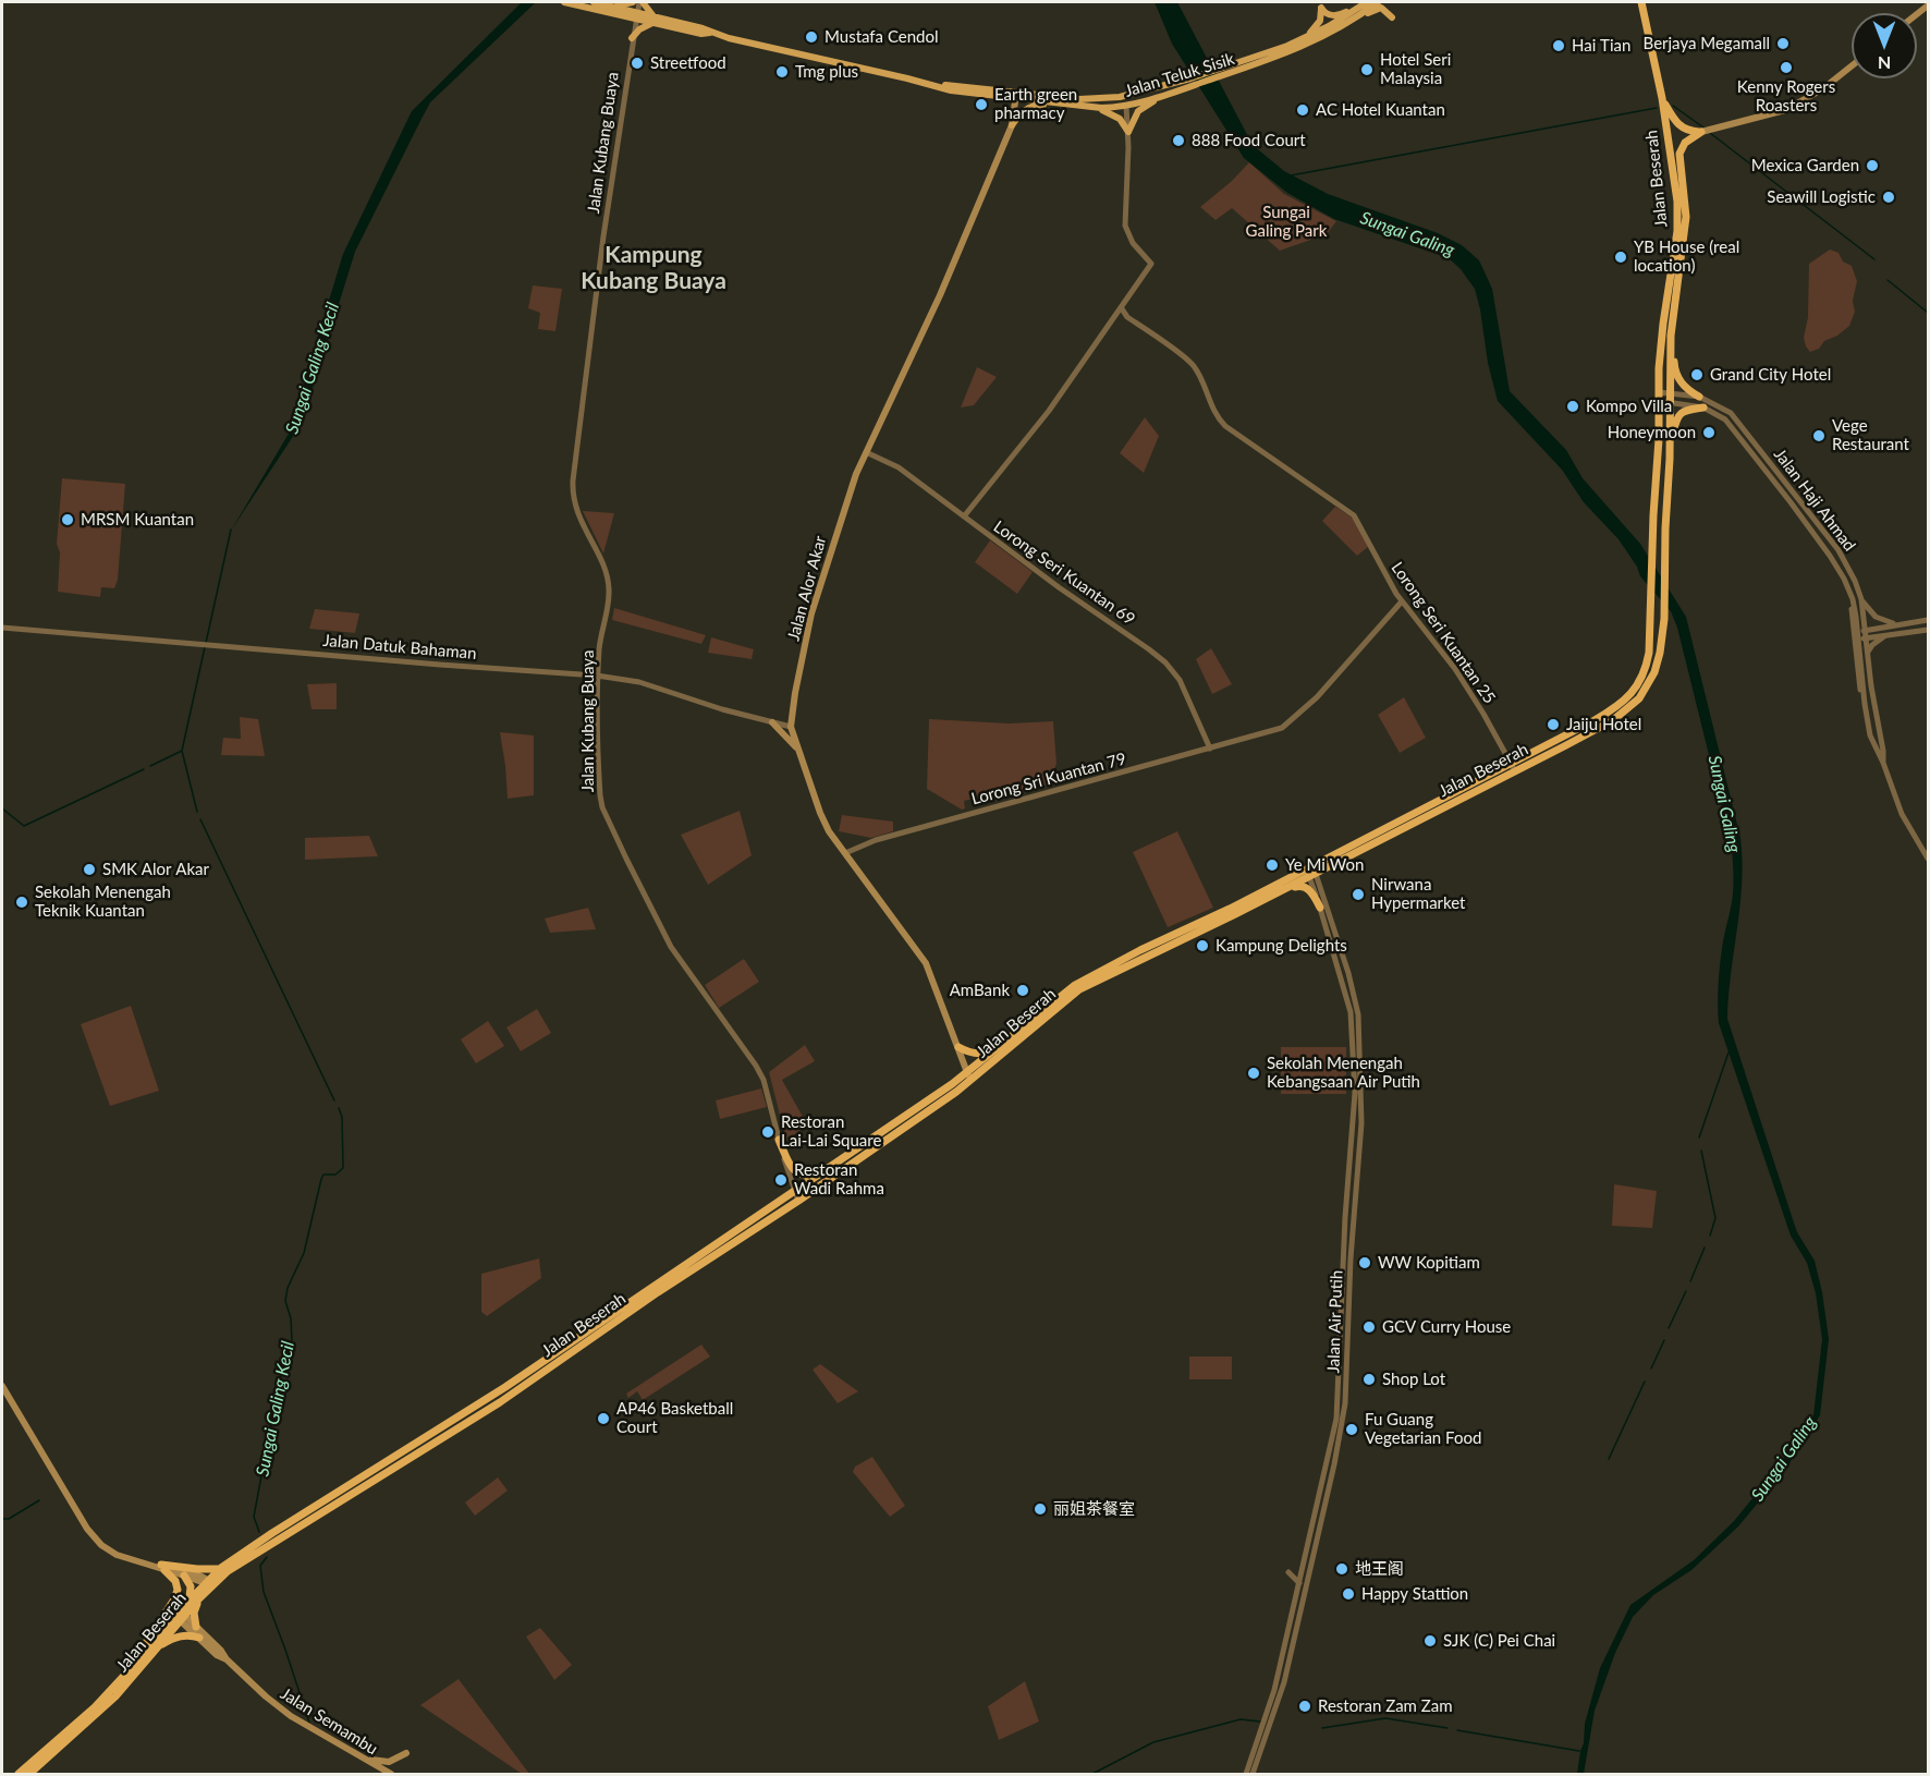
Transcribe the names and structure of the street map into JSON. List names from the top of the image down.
{
  "streets": {
    "highway": ["Jalan Beserah"],
    "main road": ["Jalan Teluk Sisik", "Jalan Alor Akar", "Jalan Semambu"],
    "street": [
      "Jalan Kubang Buaya",
      "Jalan Haji Ahmad",
      "Lorong Seri Kuantan 69",
      "Lorong Seri Kuantan 25",
      "Jalan Datuk Bahaman",
      "Lorong Sri Kuantan 79",
      "Jalan Air Putih"
    ]
  },
  "crossings": [
    ["Jalan Teluk Sisik", "Jalan Kubang Buaya"],
    ["Jalan Teluk Sisik", "Jalan Alor Akar"],
    ["Jalan Kubang Buaya", "Jalan Beserah"],
    ["Jalan Kubang Buaya", "Jalan Datuk Bahaman"],
    ["Jalan Beserah", "Jalan Haji Ahmad"],
    ["Jalan Beserah", "Jalan Alor Akar"],
    ["Jalan Beserah", "Lorong Seri Kuantan 25"],
    ["Jalan Beserah", "Jalan Air Putih"],
    ["Jalan Beserah", "Jalan Semambu"],
    ["Lorong Seri Kuantan 69", "Jalan Alor Akar"],
    ["Lorong Seri Kuantan 69", "Lorong Sri Kuantan 79"],
    ["Jalan Alor Akar", "Jalan Datuk Bahaman"],
    ["Jalan Alor Akar", "Lorong Sri Kuantan 79"],
    ["Lorong Seri Kuantan 25", "Lorong Sri Kuantan 79"]
  ],
  "districts": ["Kampung Kubang Buaya"],
  "water": ["Sungai Galing", "Sungai Galing Kecil"],
  "parks": ["Sungai Galing Park"],
  "places": [
    "Mustafa Cendol",
    "Berjaya Megamall",
    "Hai Tian",
    "Streetfood",
    "Kenny Rogers Roasters",
    "Hotel Seri Malaysia",
    "Tmg plus",
    "Earth green pharmacy",
    "AC Hotel Kuantan",
    "888 Food Court",
    "Mexica Garden",
    "Seawill Logistic",
    "YB House (real location)",
    "Grand City Hotel",
    "Kompo Villa",
    "Honeymoon",
    "Vege Restaurant",
    "MRSM Kuantan",
    "Jaiju Hotel",
    "Ye Mi Won",
    "SMK Alor Akar",
    "Nirwana Hypermarket",
    "Sekolah Menengah Teknik Kuantan",
    "Kampung Delights",
    "AmBank",
    "Sekolah Menengah Kebangsaan Air Putih",
    "Restoran Lai-Lai Square",
    "Restoran Wadi Rahma",
    "WW Kopitiam",
    "GCV Curry House",
    "Shop Lot",
    "AP46 Basketball Court",
    "Fu Guang Vegetarian Food",
    "丽姐茶餐室",
    "地王阁",
    "Happy Stattion",
    "SJK (C) Pei Chai",
    "Restoran Zam Zam"
  ],
  "north": "bottom"
}
